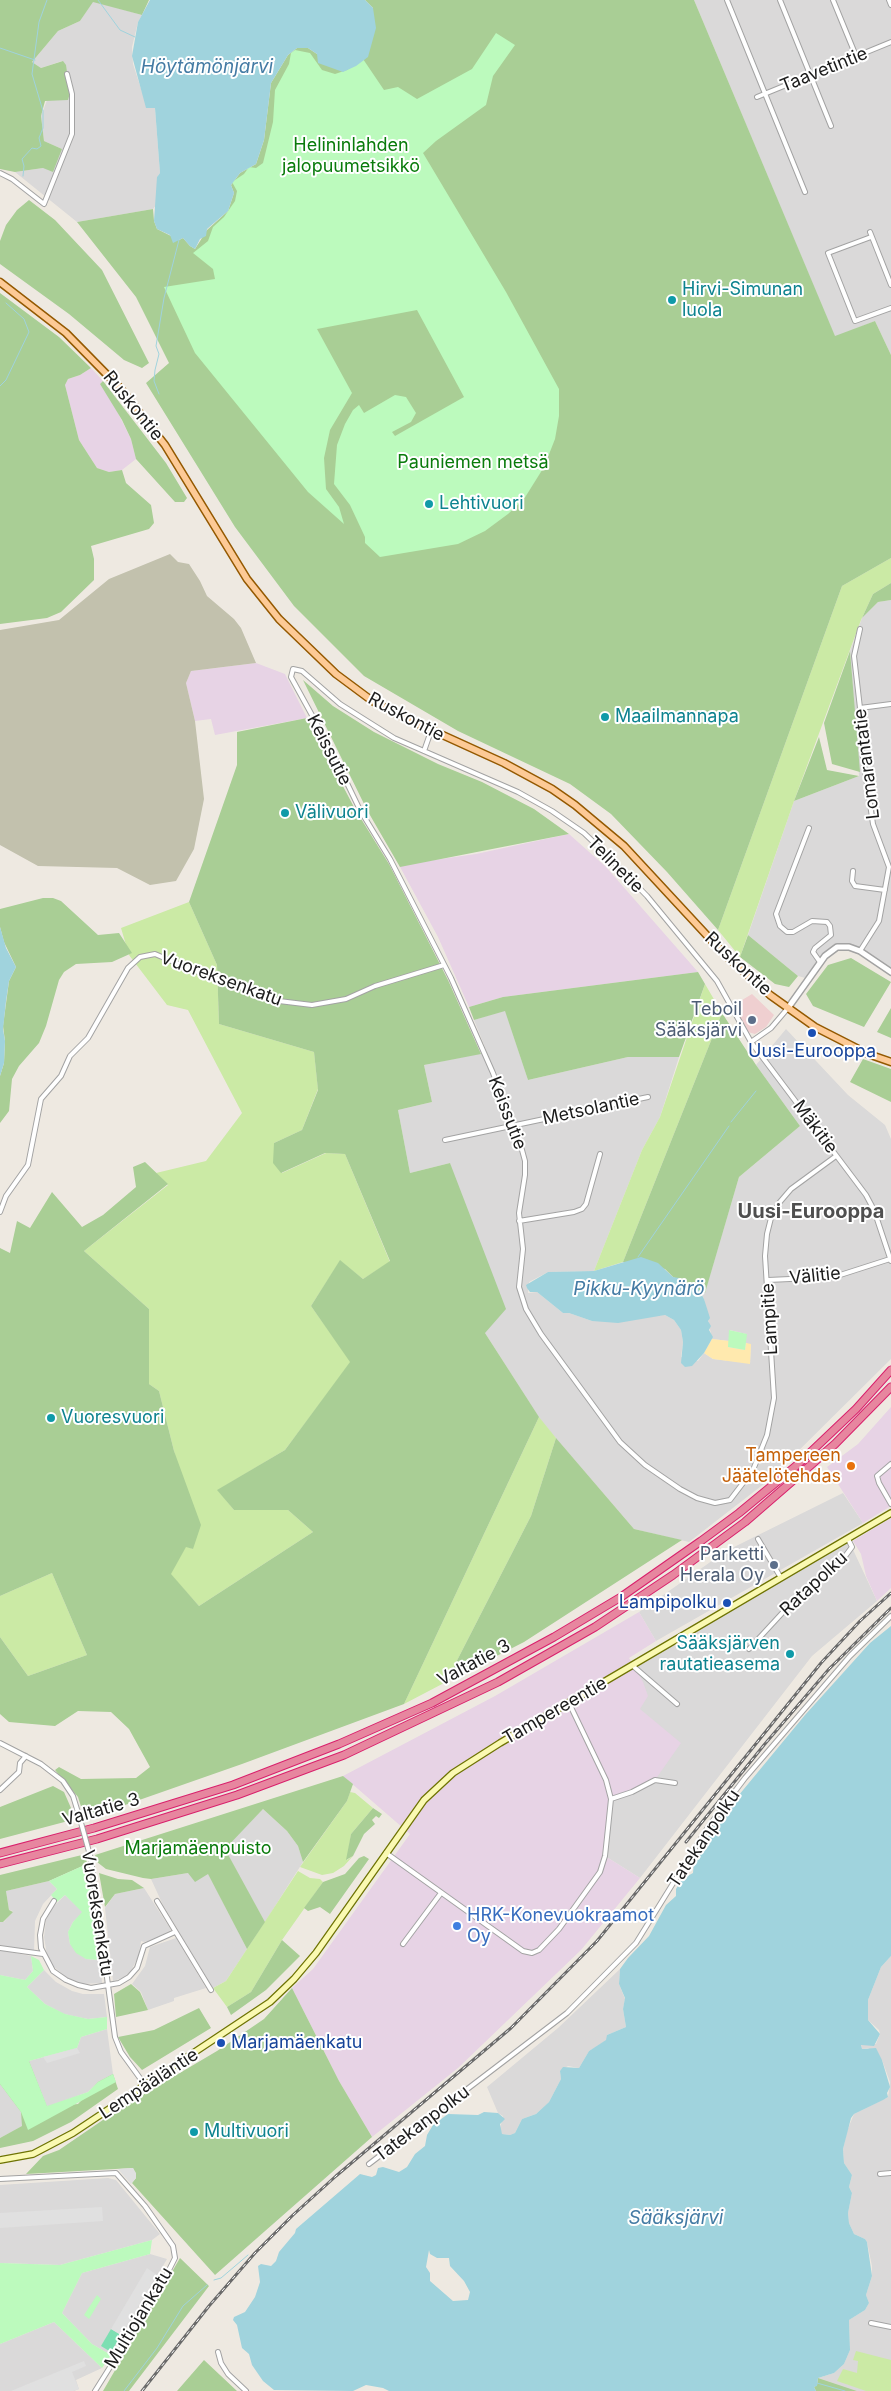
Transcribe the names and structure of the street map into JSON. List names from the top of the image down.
{
  "streets": {
    "highway": ["Valtatie 3"],
    "main road": ["Ruskontie", "Tampereentie", "Lempääläntie"],
    "street": [
      "Taavetintie",
      "Keissutie",
      "Lomarantatie",
      "Telinetie",
      "Vuoreksenkatu",
      "Metsolantie",
      "Mäkitie",
      "Välitie",
      "Lampitie",
      "Ratapolku",
      "Tatekanpolku",
      "Multiojankatu"
    ]
  },
  "crossings": [
    ["Keissutie", "Telinetie"],
    ["Keissutie", "Vuoreksenkatu"],
    ["Keissutie", "Metsolantie"],
    ["Keissutie", "Lampitie"],
    ["Telinetie", "Mäkitie"],
    ["Vuoreksenkatu", "Lempääläntie"],
    ["Mäkitie", "Välitie"],
    ["Mäkitie", "Lampitie"],
    ["Välitie", "Lampitie"],
    ["Ratapolku", "Tampereentie"],
    ["Tampereentie", "Lempääläntie"]
  ],
  "districts": ["Uusi-Eurooppa"],
  "water": ["Höytämönjärvi", "Pikku-Kyynärö", "Sääksjärvi"],
  "parks": ["Helininlahden jalopuumetsikkö", "Pauniemen metsä", "Marjamäenpuisto"],
  "places": [
    "Hirvi-Simunan luola",
    "Lehtivuori",
    "Maailmannapa",
    "Välivuori",
    "Teboil Sääksjärvi",
    "Uusi-Eurooppa",
    "Vuoresvuori",
    "Tampereen Jäätelötehdas",
    "Parketti Herala Oy",
    "Lampipolku",
    "Sääksjärven rautatieasema",
    "HRK-Konevuokraamot Oy",
    "Marjamäenkatu",
    "Multivuori"
  ]
}
